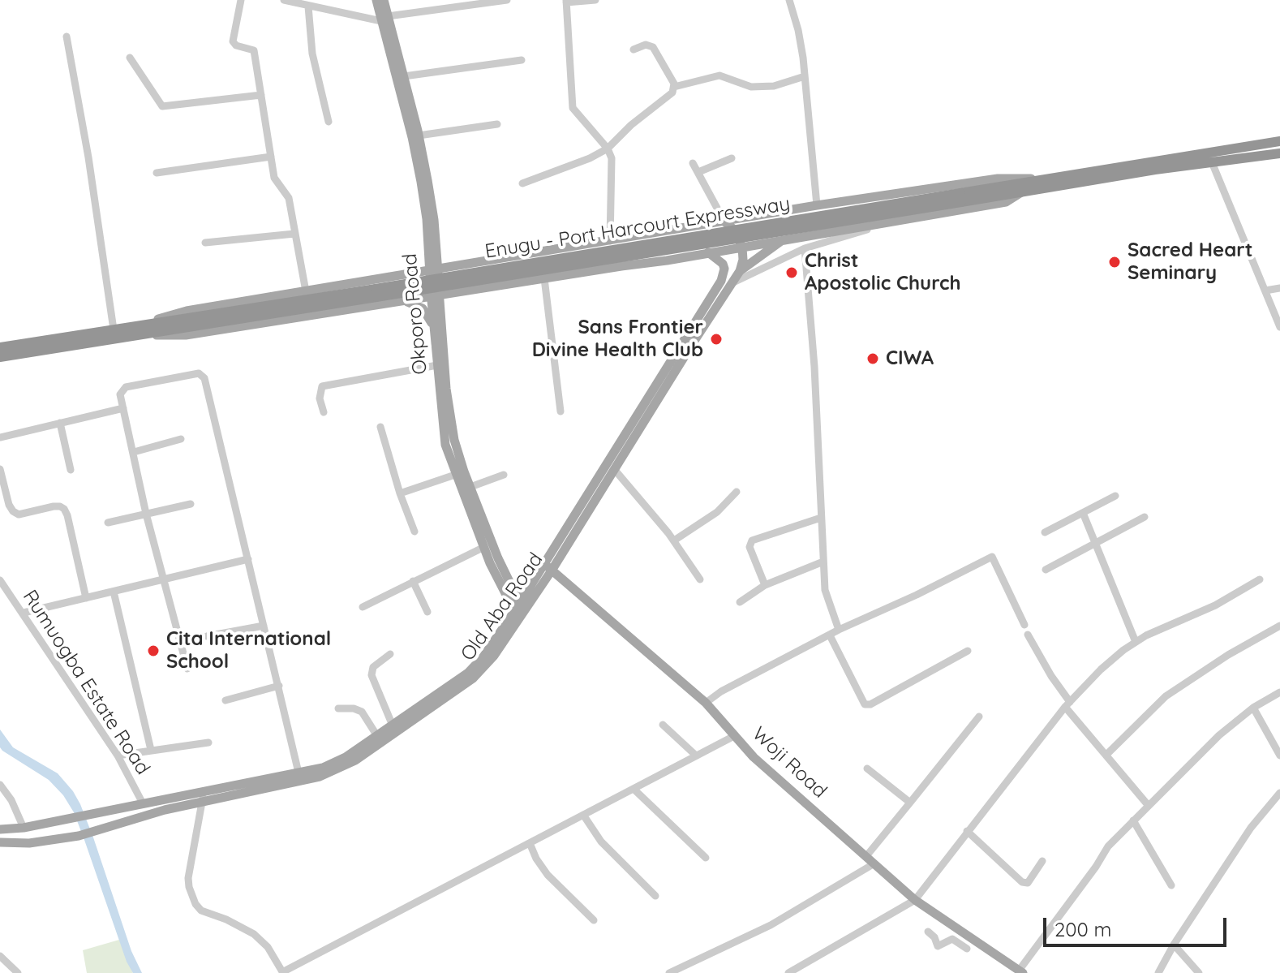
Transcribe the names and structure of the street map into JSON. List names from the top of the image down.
{
  "streets": {
    "highway": ["Enugu - Port Harcourt Expressway"],
    "main road": ["Okporo Road", "Old Aba Road", "Woji Road"],
    "street": ["Rumuogba Estate Road"]
  },
  "crossings": [
    ["Okporo Road", "Old Aba Road"],
    ["Old Aba Road", "Rumuogba Estate Road"],
    ["Old Aba Road", "Woji Road"]
  ],
  "places": [
    "Sacred Heart Seminary",
    "Christ Apostolic Church",
    "Sans Frontier Divine Health Club",
    "CIWA",
    "Cita International School"
  ],
  "scale_bar": "200 m"
}
